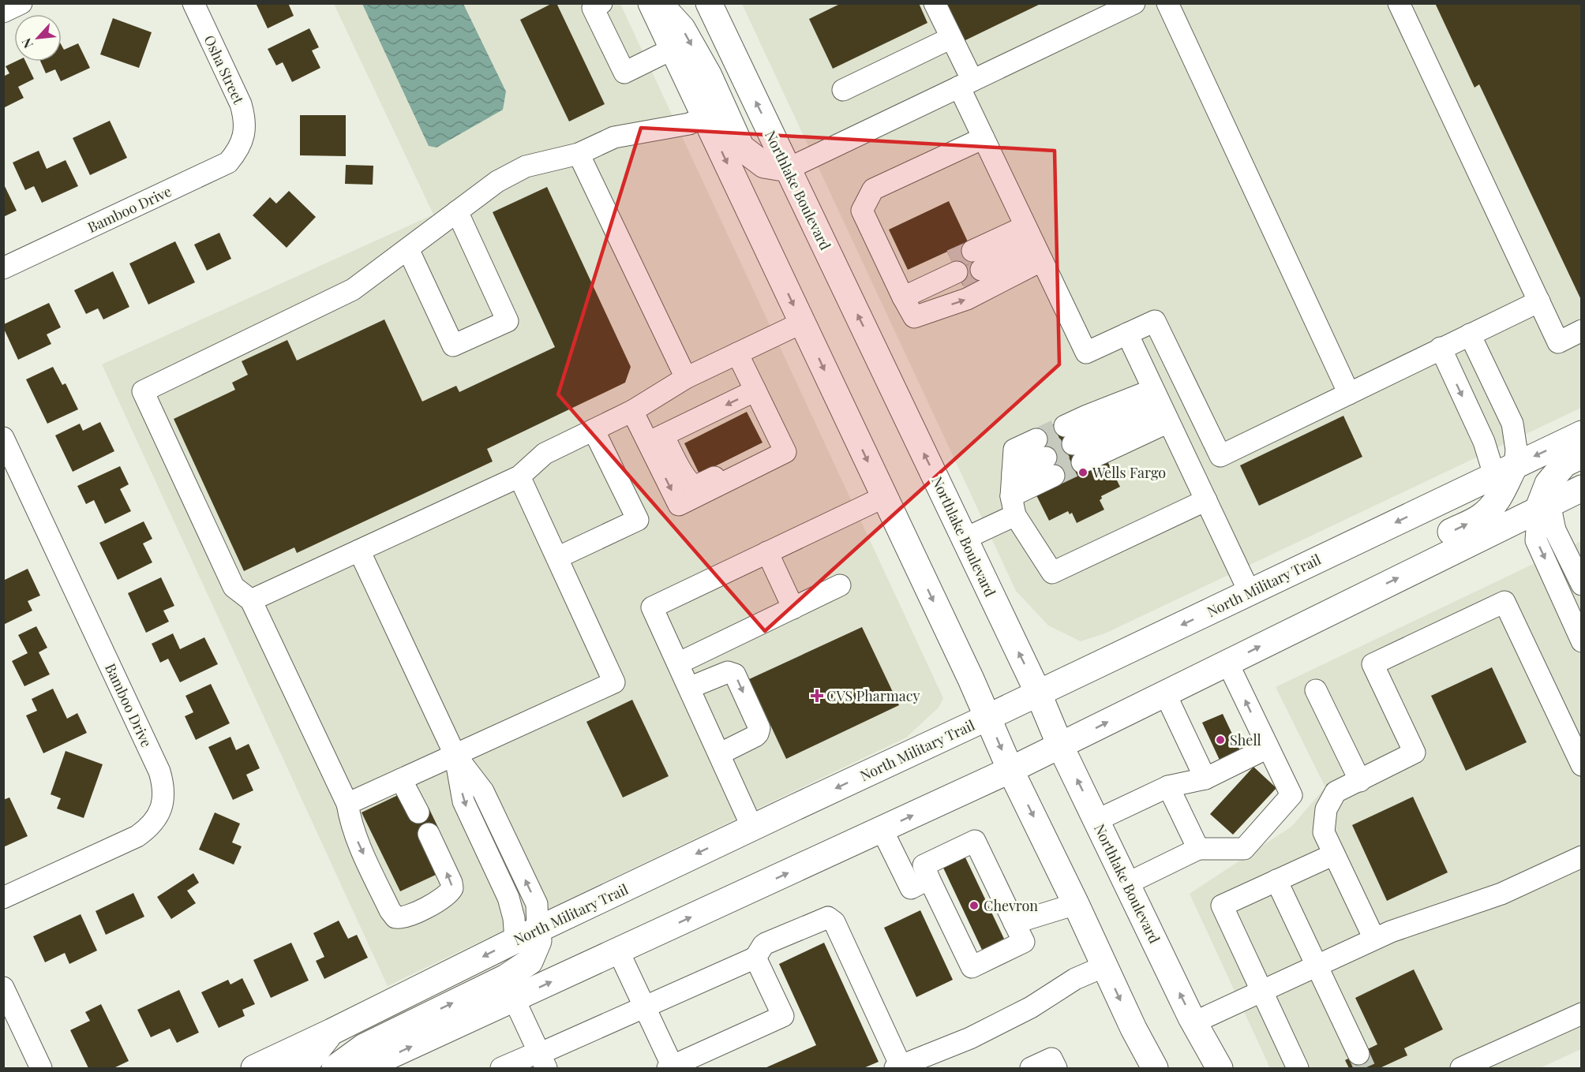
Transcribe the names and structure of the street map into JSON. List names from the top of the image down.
{
  "streets": {
    "main road": ["Northlake Boulevard", "North Military Trail"],
    "street": ["Osha Street", "Bamboo Drive"]
  },
  "crossings": [
    ["Osha Street", "Bamboo Drive"],
    ["Northlake Boulevard", "North Military Trail"]
  ],
  "places": {
    "other": ["Wells Fargo", "Shell", "Chevron"],
    "health": ["CVS Pharmacy"]
  },
  "north": "bottom left"
}
